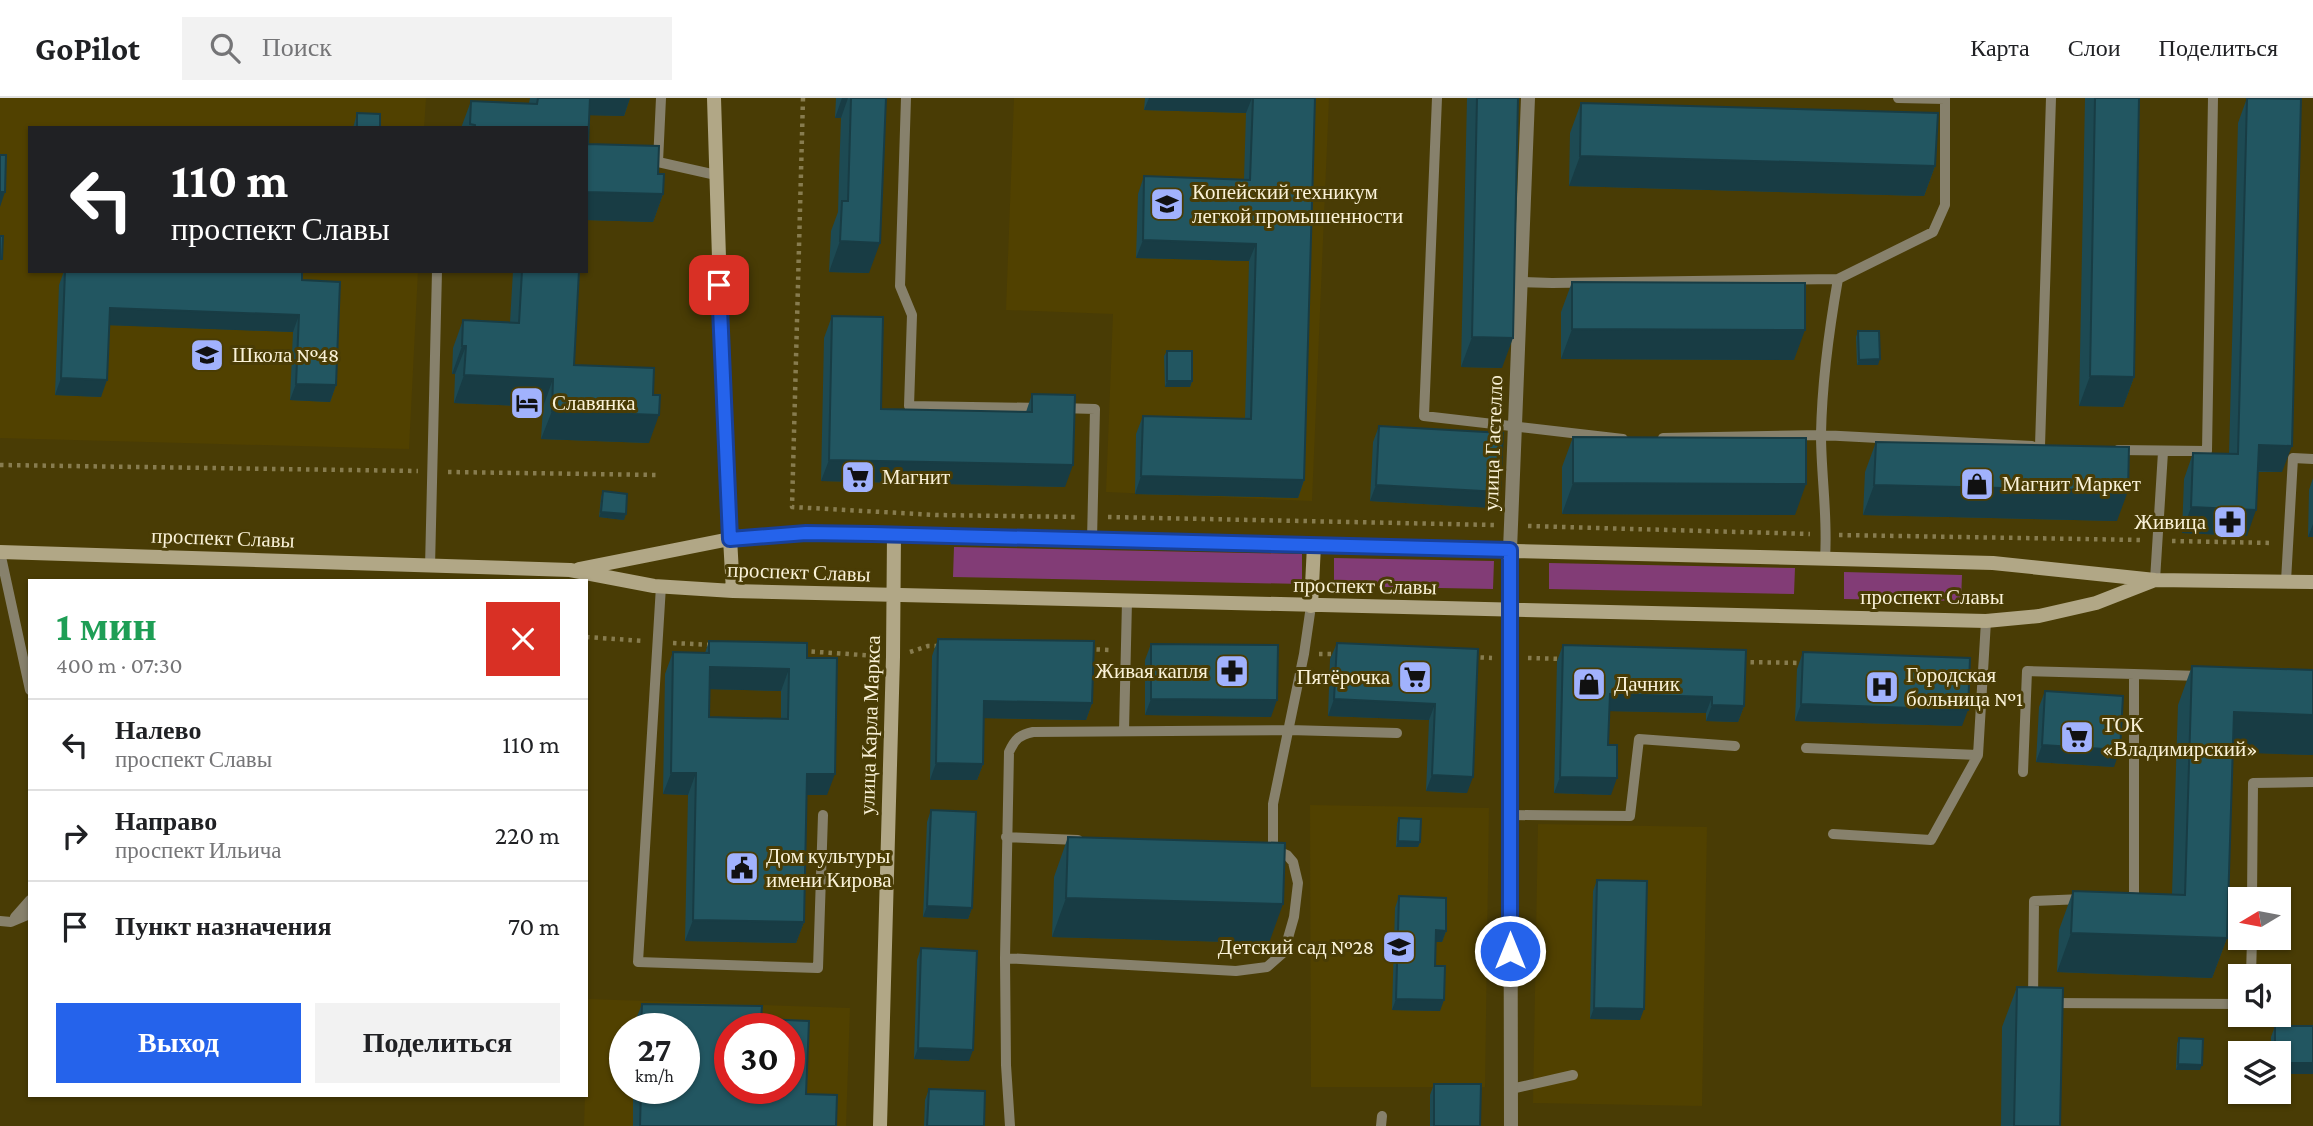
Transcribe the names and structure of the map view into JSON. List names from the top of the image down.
{
  "streets": {
    "main road": ["улица Гастелло", "проспект Славы", "улица Карла Маркса"]
  },
  "crossings": [
    ["улица Гастелло", "проспект Славы"],
    ["проспект Славы", "улица Карла Маркса"]
  ],
  "places": {
    "school or university": ["Копейский техникум легкой промышенности", "Школа №48", "Детский сад №28"],
    "hotel": ["Славянка"],
    "supermarket": ["Магнит", "Пятёрочка", "ТОК «Владимирский»"],
    "shop": ["Магнит Маркет", "Дачник"],
    "pharmacy": ["Живица", "Живая капля"],
    "hospital": ["Городская больница №1"],
    "public building": ["Дом культуры имени Кирова"]
  },
  "north": "left",
  "page": {
    "header": "GoPilot",
    "search": "Поиск",
    "nav": ["Карта", "Слои", "Поделиться"],
    "turn": ["110 m", "проспект Славы"],
    "heading": ["1 мин", "400 m · 07:30"],
    "list": [
      {
        "name": "Налево",
        "note": "проспект Славы",
        "value": "110 m"
      },
      {
        "name": "Направо",
        "note": "проспект Ильича",
        "value": "220 m"
      },
      {
        "name": "Пункт назначения",
        "value": "70 m"
      }
    ],
    "buttons": ["Выход", "Поделиться"],
    "speed": "27 km/h",
    "limit": "30"
  }
}
